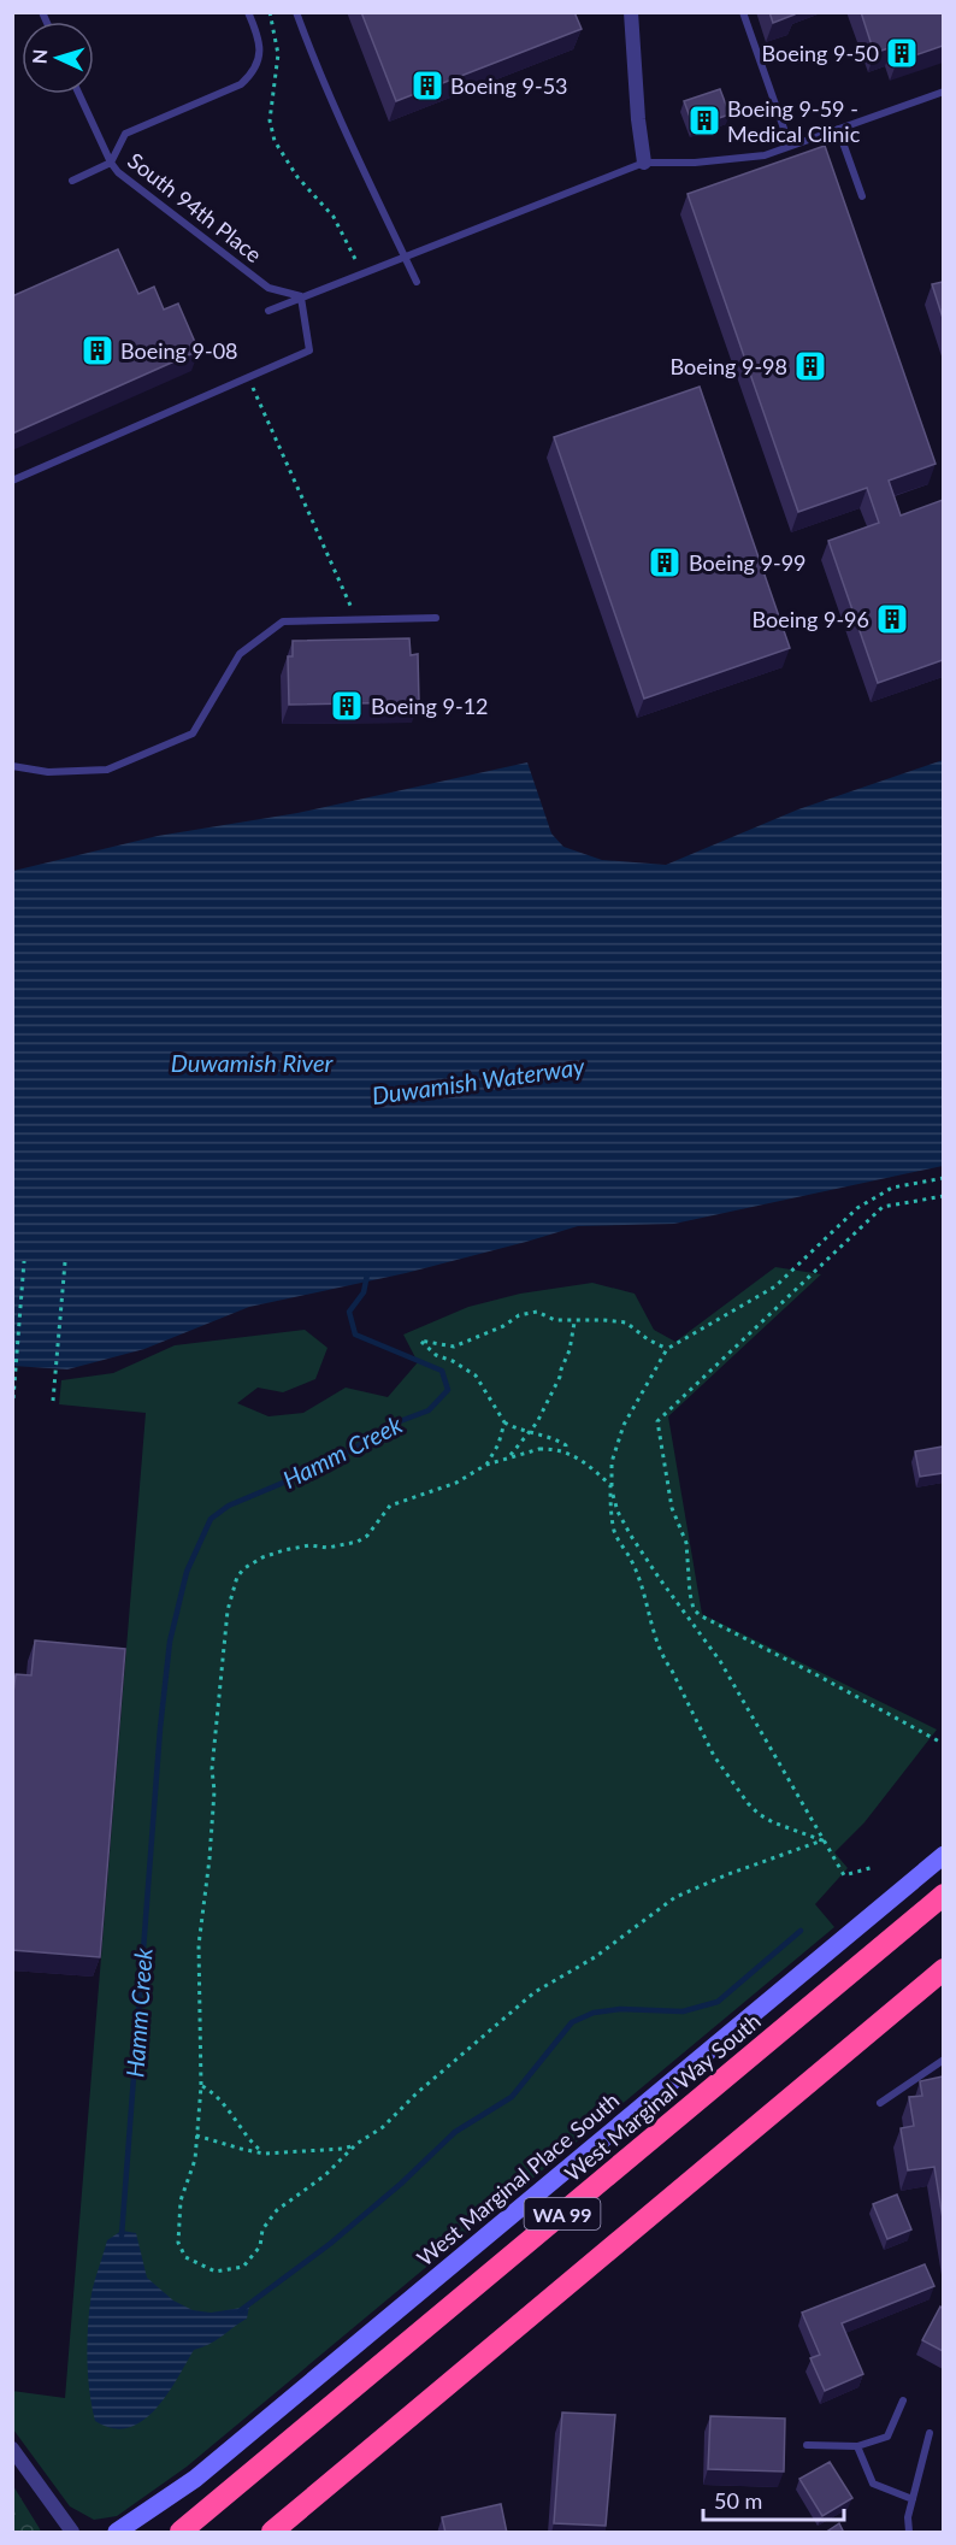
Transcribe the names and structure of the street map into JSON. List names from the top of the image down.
{
  "streets": {
    "highway": ["West Marginal Way South", "WA 99"],
    "street": ["West Marginal Place South"],
    "lane": ["South 94th Place"]
  },
  "water": ["Duwamish River", "Duwamish Waterway", "Hamm Creek"],
  "places": {
    "building": [
      "Boeing 9-50",
      "Boeing 9-53",
      "Boeing 9-59 - Medical Clinic",
      "Boeing 9-08",
      "Boeing 9-98",
      "Boeing 9-99",
      "Boeing 9-96",
      "Boeing 9-12"
    ]
  },
  "scale_bar": "50 m",
  "north": "left"
}
